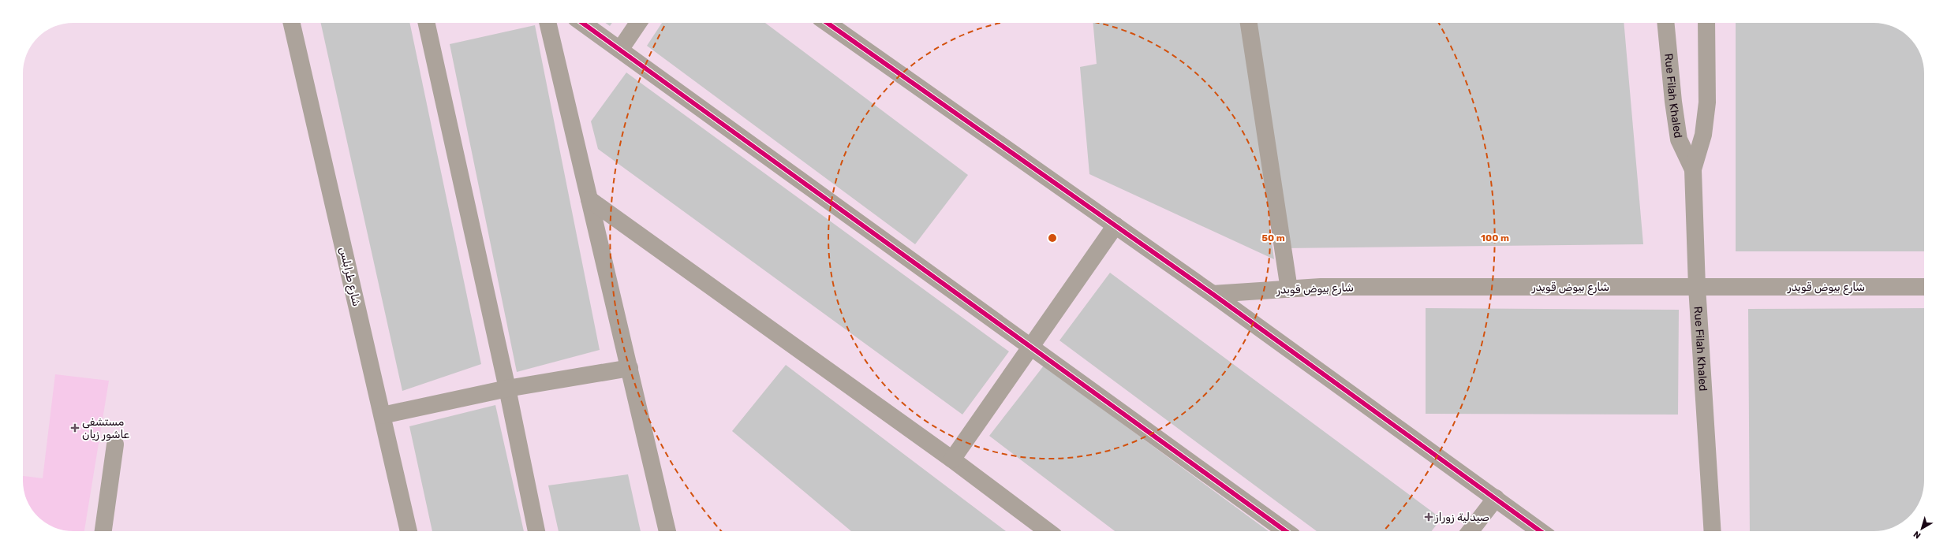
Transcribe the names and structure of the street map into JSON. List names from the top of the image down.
{
  "streets": {
    "street": ["Rue Filah Khaled", "شارع طرابلس", "شارع بيوض قويدر"]
  },
  "crossings": [
    ["Rue Filah Khaled", "شارع بيوض قويدر"]
  ],
  "places": {
    "health": ["مستشفى عاشور زيان", "صيدلية زوراز"]
  },
  "north": "bottom left",
  "rings": ["50 m", "100 m"]
}
